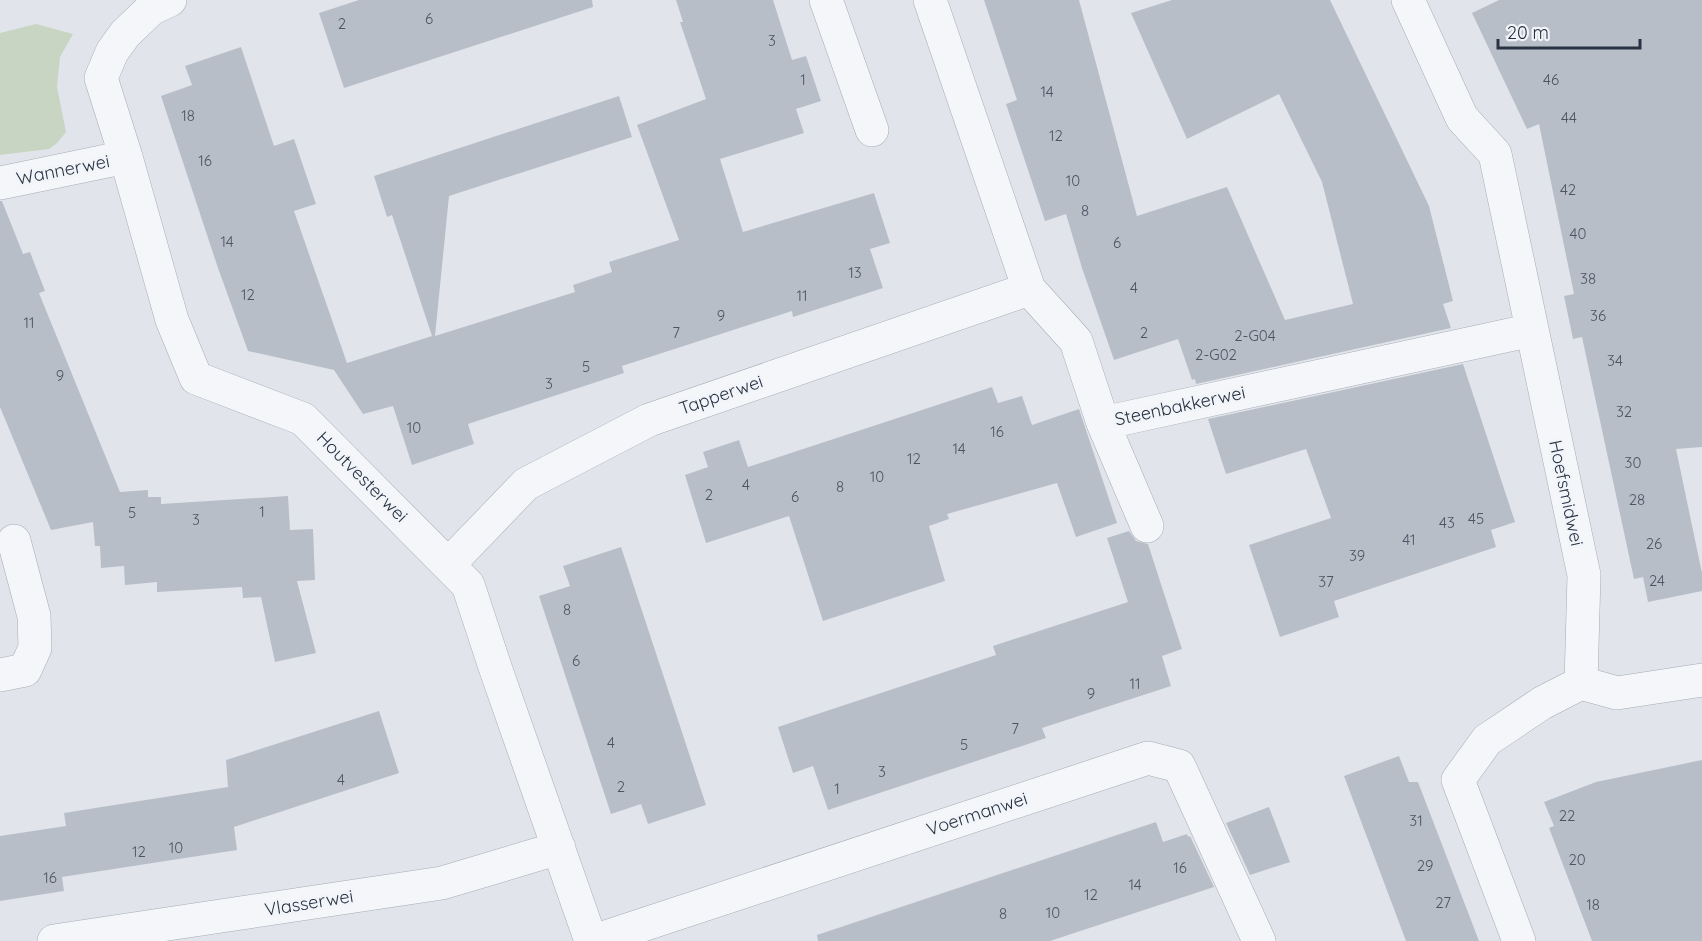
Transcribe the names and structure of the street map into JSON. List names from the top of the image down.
{
  "streets": {
    "street": [
      "Wannerwei",
      "Tapperwei",
      "Steenbakkerwei",
      "Houtvesterwei",
      "Hoefsmidwei",
      "Voermanwei",
      "Vlasserwei"
    ]
  },
  "crossings": [
    ["Wannerwei", "Houtvesterwei"],
    ["Tapperwei", "Steenbakkerwei"],
    ["Tapperwei", "Houtvesterwei"],
    ["Steenbakkerwei", "Hoefsmidwei"],
    ["Houtvesterwei", "Voermanwei"],
    ["Houtvesterwei", "Vlasserwei"]
  ],
  "house_numbers": [
    "6",
    "2",
    "3",
    "1",
    "46",
    "14",
    "18",
    "44",
    "12",
    "16",
    "10",
    "42",
    "8",
    "40",
    "14",
    "6",
    "13",
    "38",
    "4",
    "12",
    "11",
    "9",
    "36",
    "11",
    "7",
    "2",
    "2-G04",
    "2-G02",
    "34",
    "5",
    "9",
    "3",
    "32",
    "10",
    "16",
    "14",
    "12",
    "30",
    "10",
    "4",
    "8",
    "2",
    "6",
    "28",
    "1",
    "5",
    "45",
    "3",
    "43",
    "41",
    "26",
    "39",
    "24",
    "37",
    "8",
    "6",
    "11",
    "9",
    "7",
    "4",
    "5",
    "3",
    "4",
    "2",
    "1",
    "22",
    "31",
    "10",
    "12",
    "20",
    "29",
    "16",
    "16",
    "14",
    "12",
    "27",
    "18",
    "10",
    "8"
  ],
  "scale_bar": "20 m"
}
